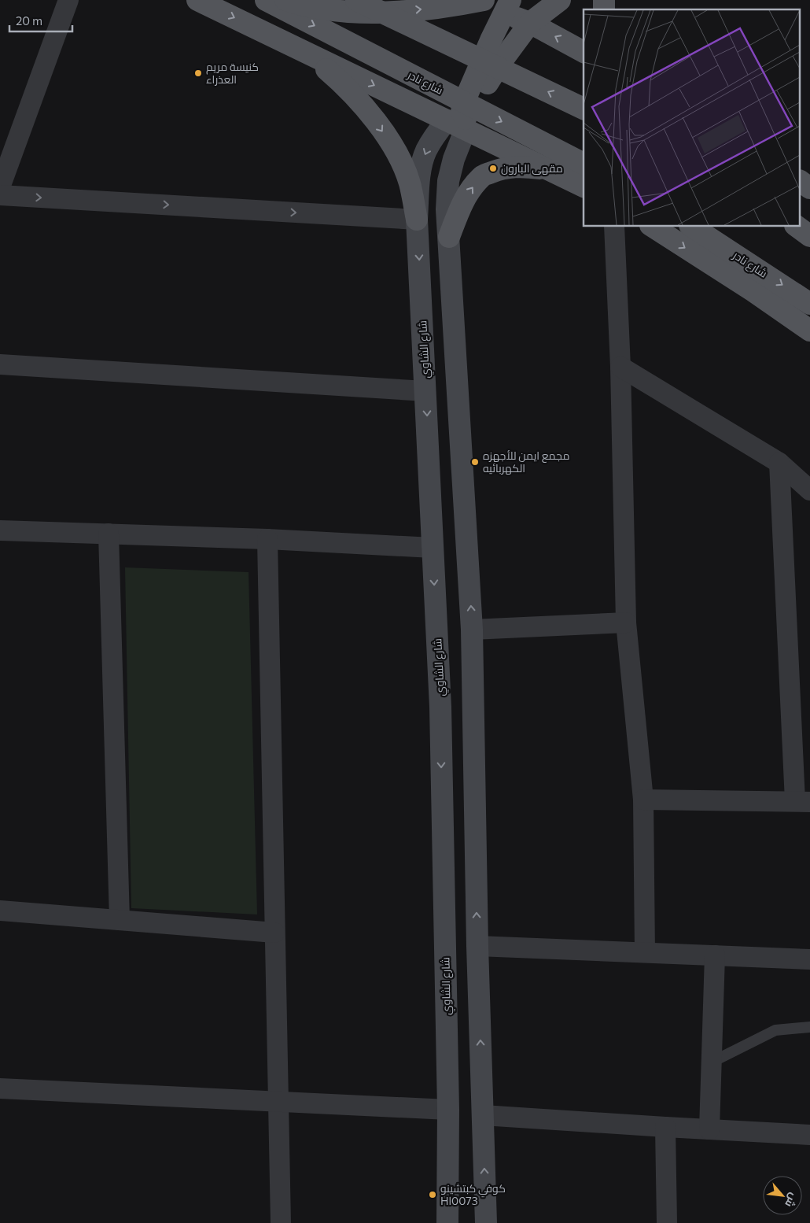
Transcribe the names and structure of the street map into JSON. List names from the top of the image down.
{
  "streets": {
    "main road": ["شارع نادر"],
    "street": ["شارع الشاوي"]
  },
  "places": [
    "كنيسة مريم العذراء",
    "مقهى البارون",
    "مجمع ايمن للأجهزه الكهربائيه",
    "كوفي كبتشينو Hl0073"
  ],
  "scale_bar": "20 m",
  "north": "bottom right"
}
